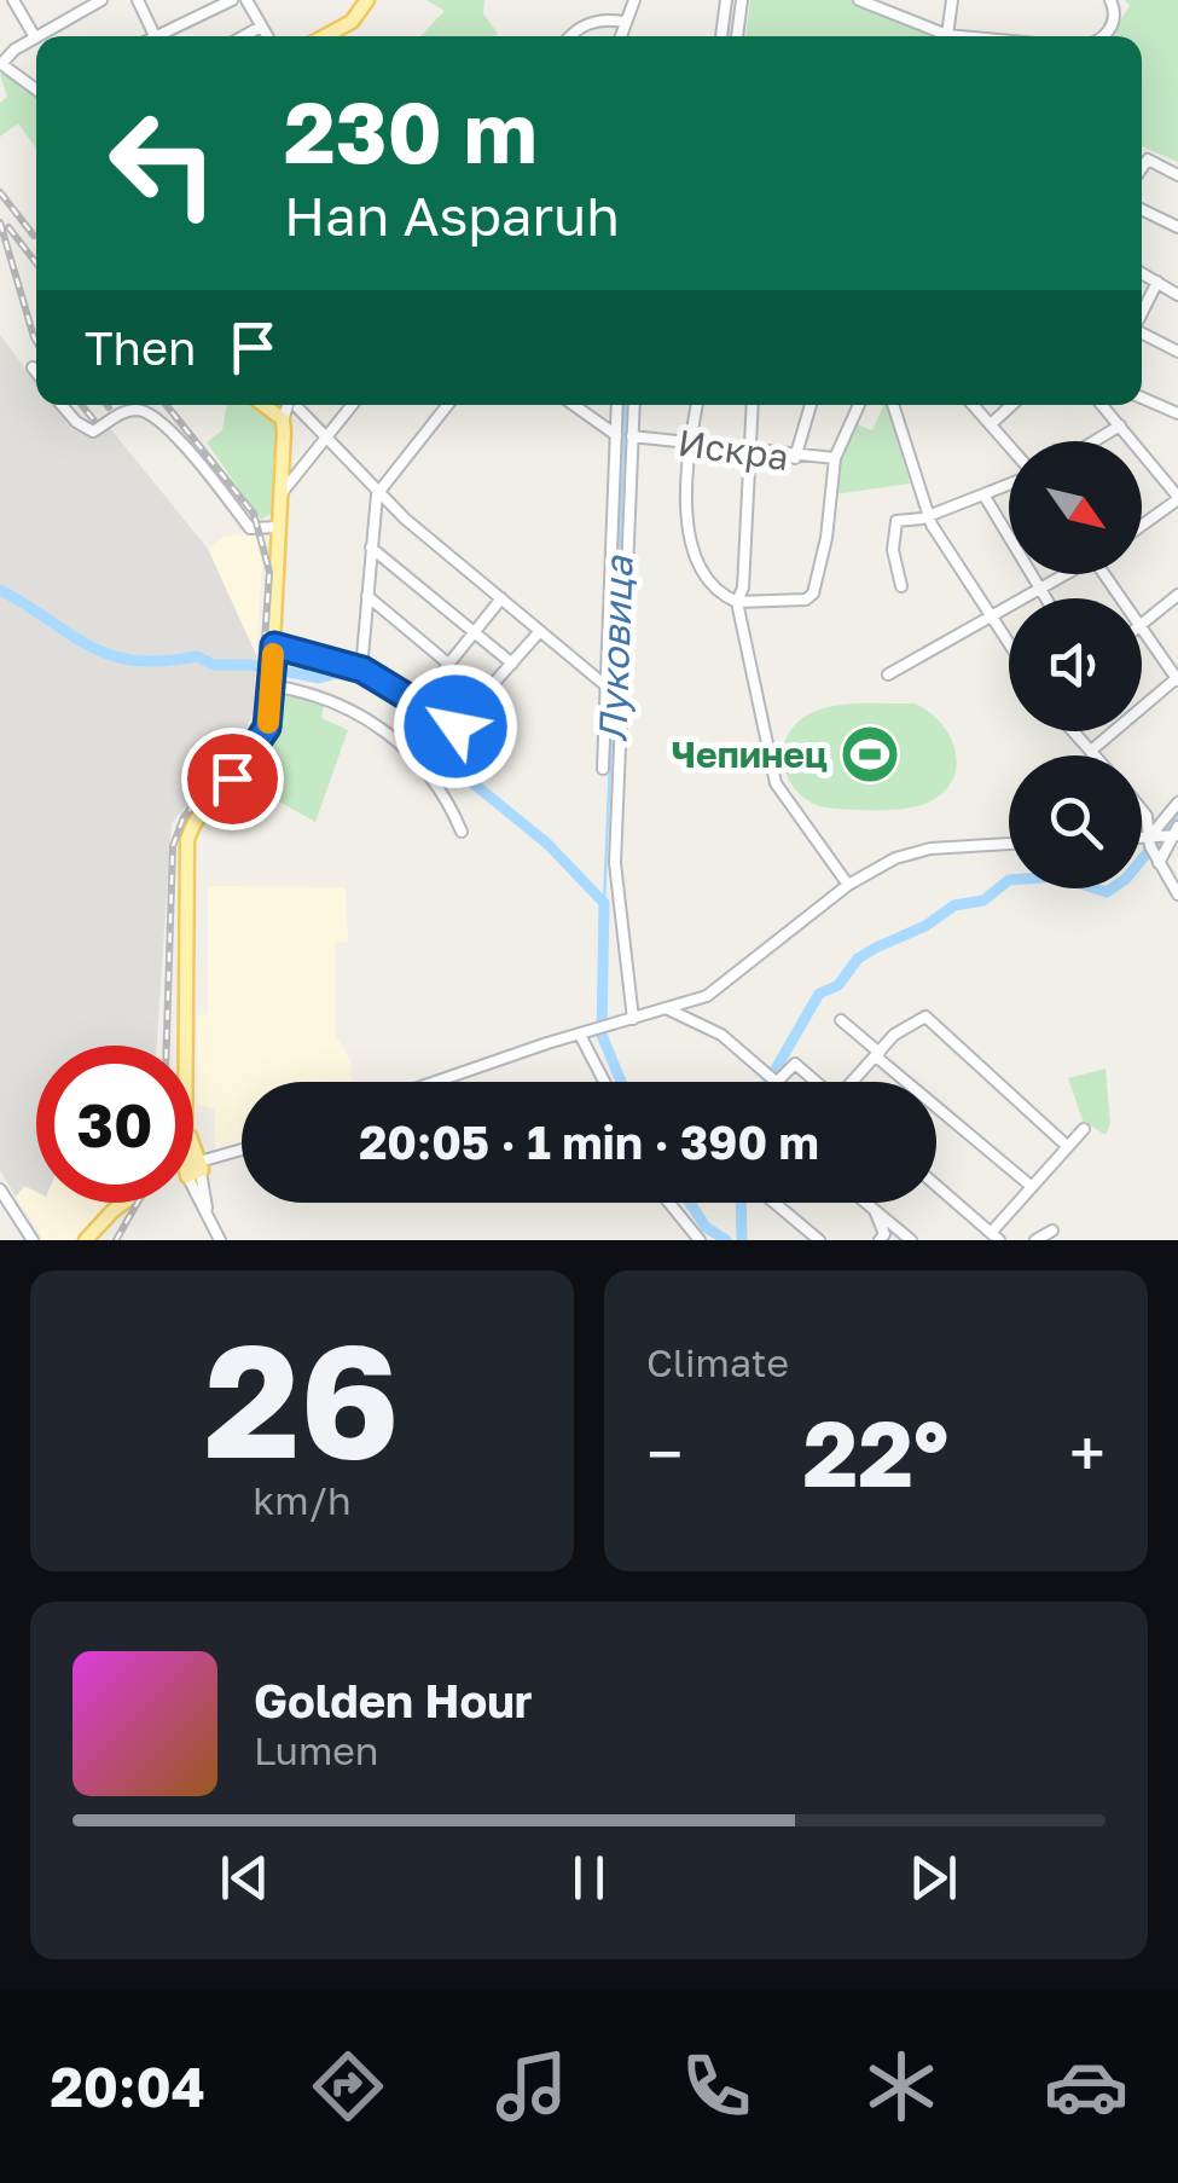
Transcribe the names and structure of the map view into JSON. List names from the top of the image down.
{
  "streets": {
    "street": ["Искра"]
  },
  "water": ["Луковица"],
  "places": {
    "sports": ["Чепинец"]
  },
  "north": "bottom right",
  "page": {
    "turn": ["230 m", "Han Asparuh"],
    "then": "Then",
    "limit": "30",
    "trip": "20:05 · 1 min · 390 m",
    "tile": [
      ["26", "km/h"],
      "Climate"
    ],
    "heat": ["−", "22°", "+"],
    "song": ["Golden Hour", "Lumen"],
    "tabs": "20:04"
  }
}
